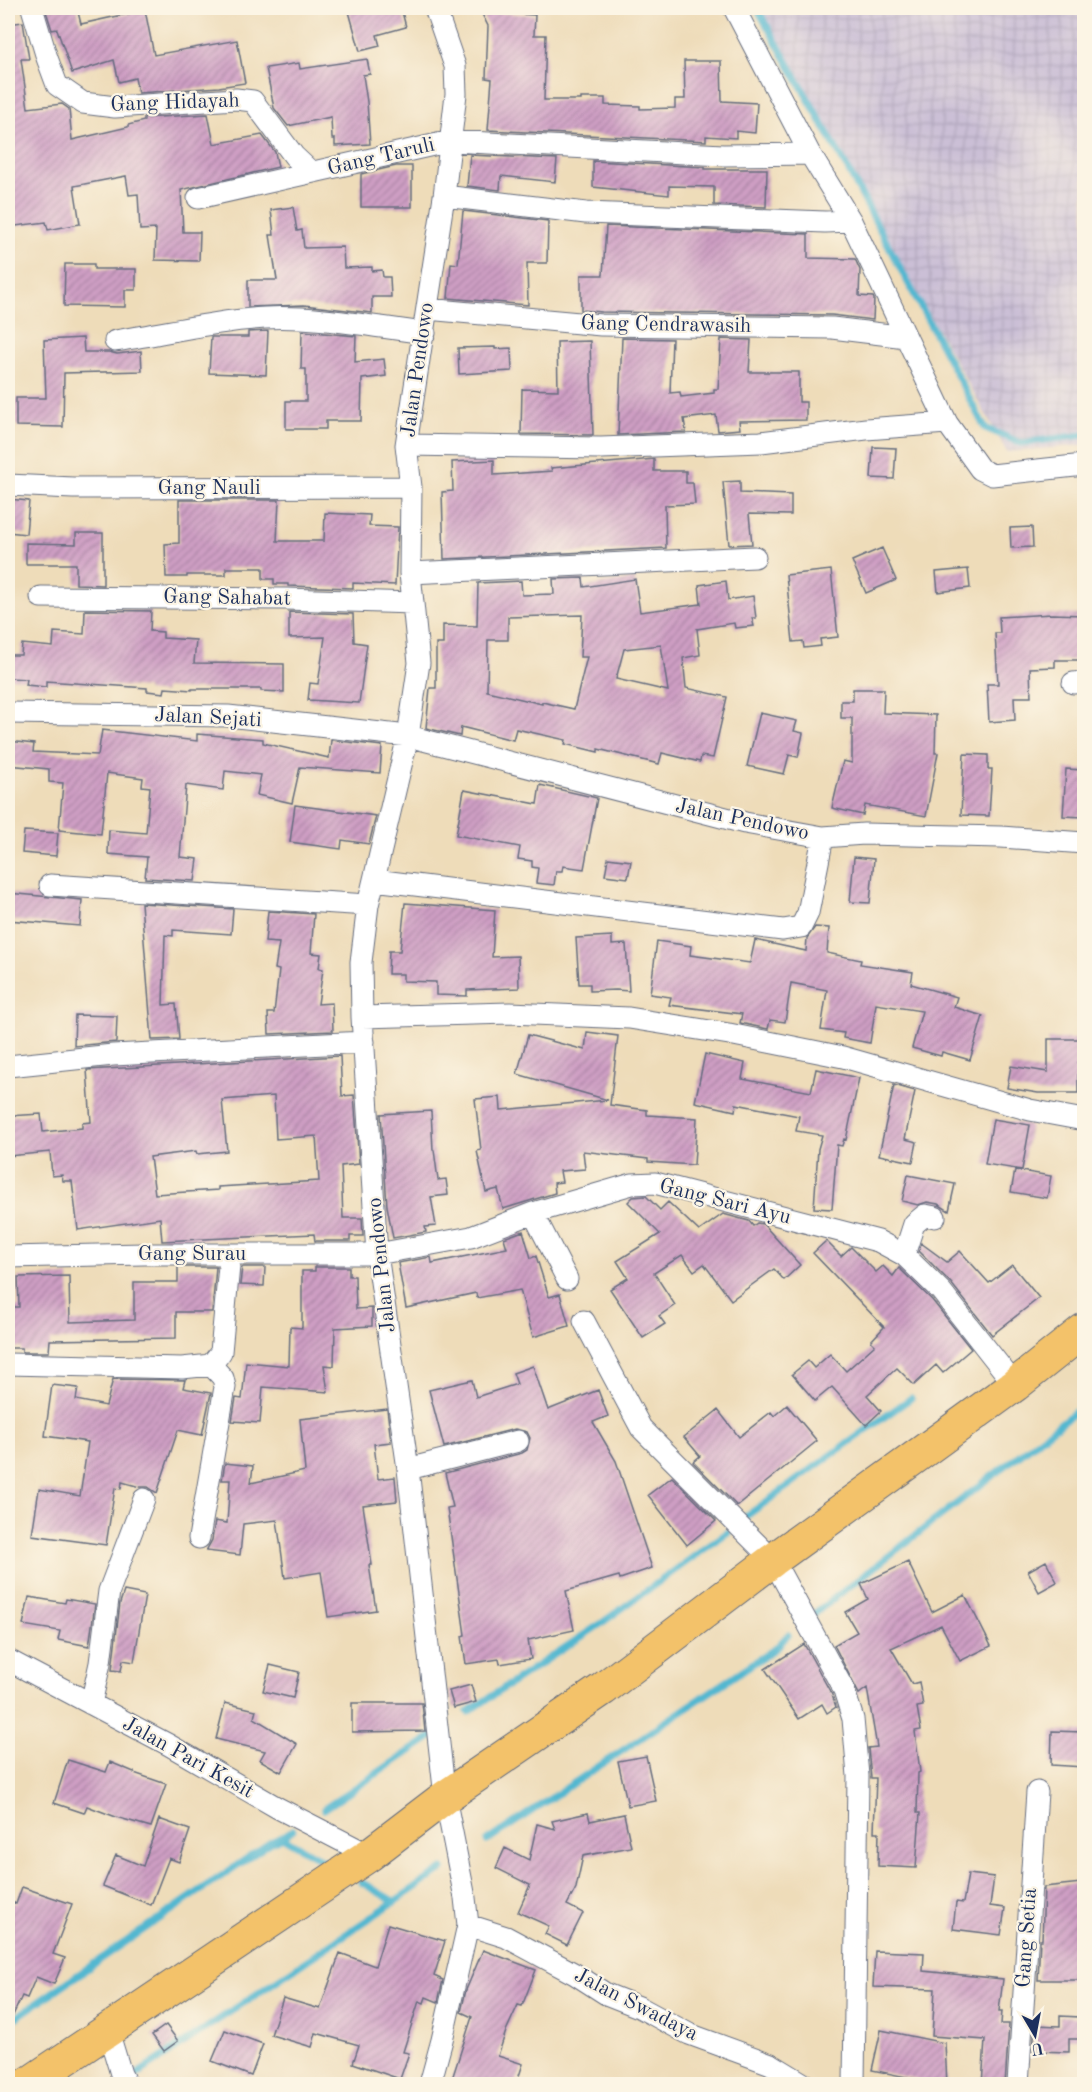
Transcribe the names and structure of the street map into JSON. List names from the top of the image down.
{
  "streets": {
    "street": [
      "Gang Hidayah",
      "Gang Taruli",
      "Gang Cendrawasih",
      "Jalan Pendowo",
      "Gang Nauli",
      "Gang Sahabat",
      "Jalan Sejati",
      "Gang Sari Ayu",
      "Gang Surau",
      "Jalan Pari Kesit",
      "Gang Setia",
      "Jalan Swadaya"
    ]
  },
  "crossings": [
    ["Gang Hidayah", "Gang Taruli"],
    ["Gang Taruli", "Jalan Pendowo"],
    ["Gang Cendrawasih", "Jalan Pendowo"],
    ["Jalan Pendowo", "Gang Nauli"],
    ["Jalan Pendowo", "Gang Sahabat"],
    ["Jalan Pendowo", "Jalan Sejati"],
    ["Jalan Pendowo", "Gang Sari Ayu"],
    ["Jalan Pendowo", "Gang Surau"],
    ["Jalan Pendowo", "Jalan Swadaya"],
    ["Gang Sari Ayu", "Gang Surau"]
  ],
  "north": "bottom"
}
